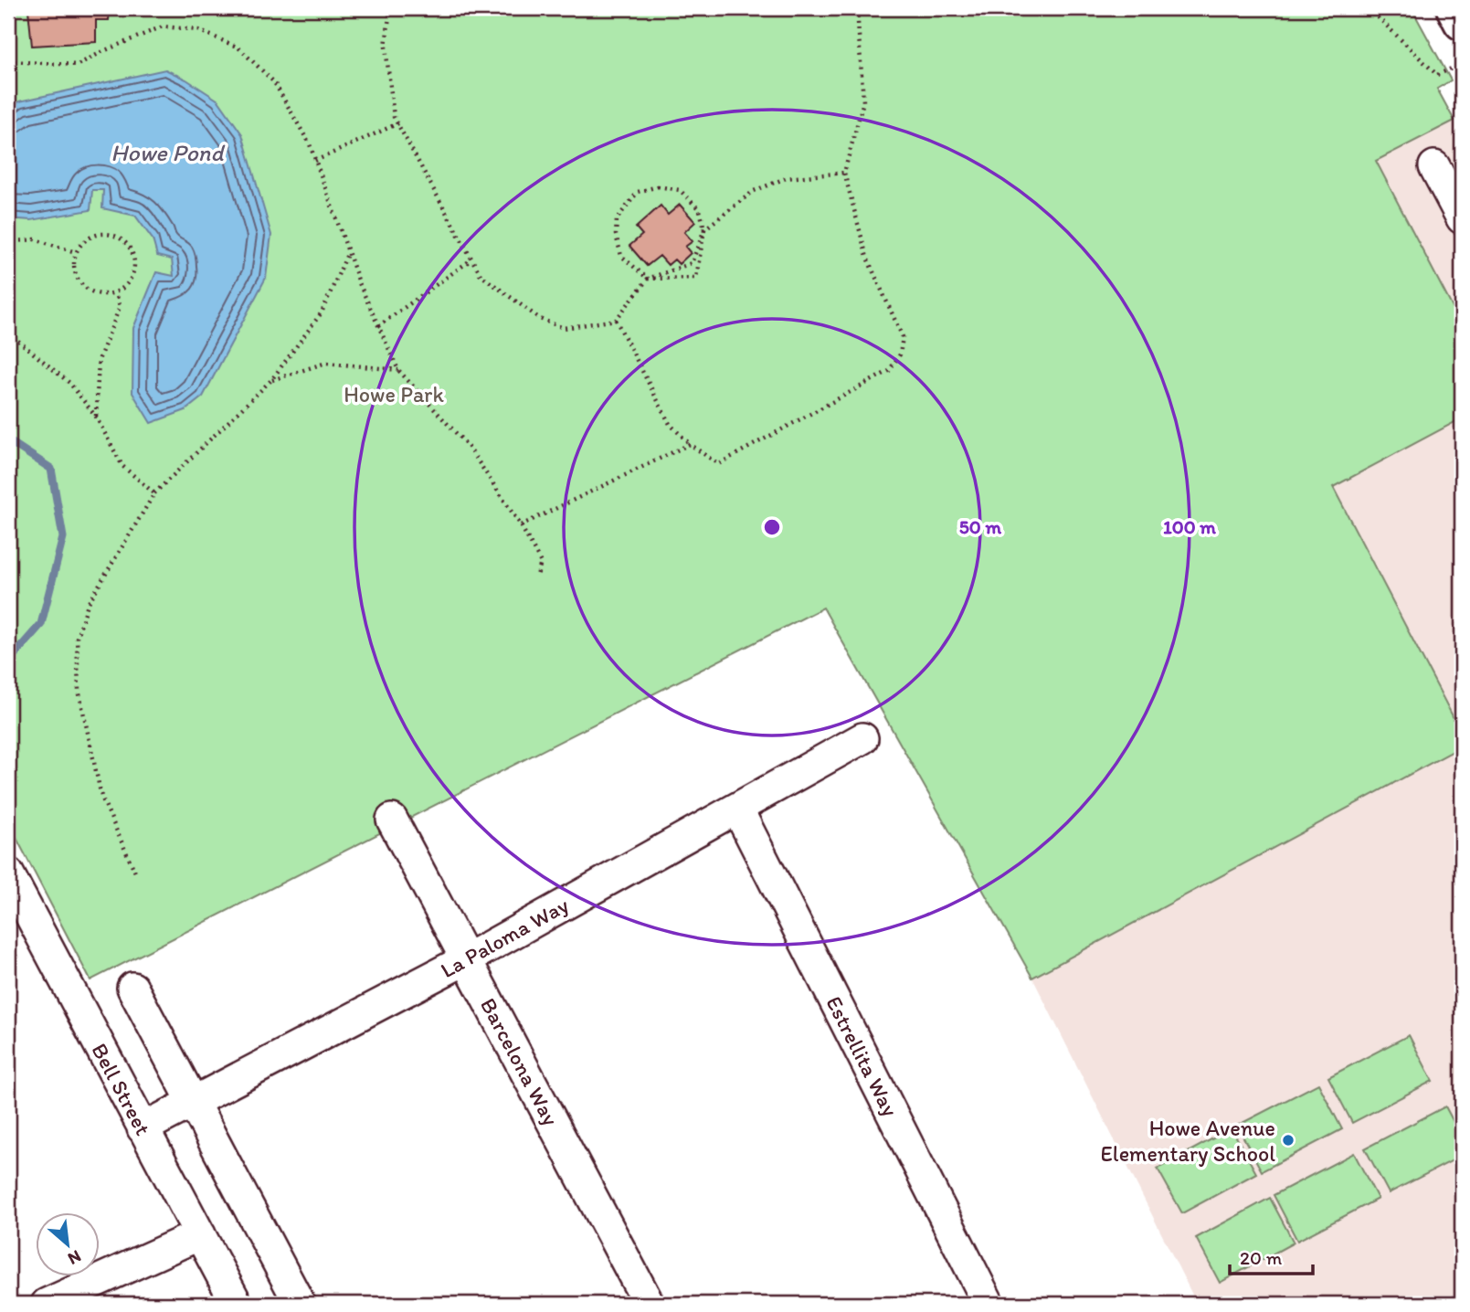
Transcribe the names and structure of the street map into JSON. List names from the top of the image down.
{
  "streets": {
    "street": [
      "La Paloma Way",
      "Estrellita Way",
      "Barcelona Way",
      "Bell Street"
    ]
  },
  "crossings": [
    ["La Paloma Way", "Estrellita Way"],
    ["La Paloma Way", "Barcelona Way"],
    ["La Paloma Way", "Bell Street"]
  ],
  "water": ["Howe Pond"],
  "parks": ["Howe Park"],
  "places": ["Howe Avenue Elementary School"],
  "scale_bar": "20 m",
  "north": "bottom right",
  "rings": ["50 m", "100 m"]
}
